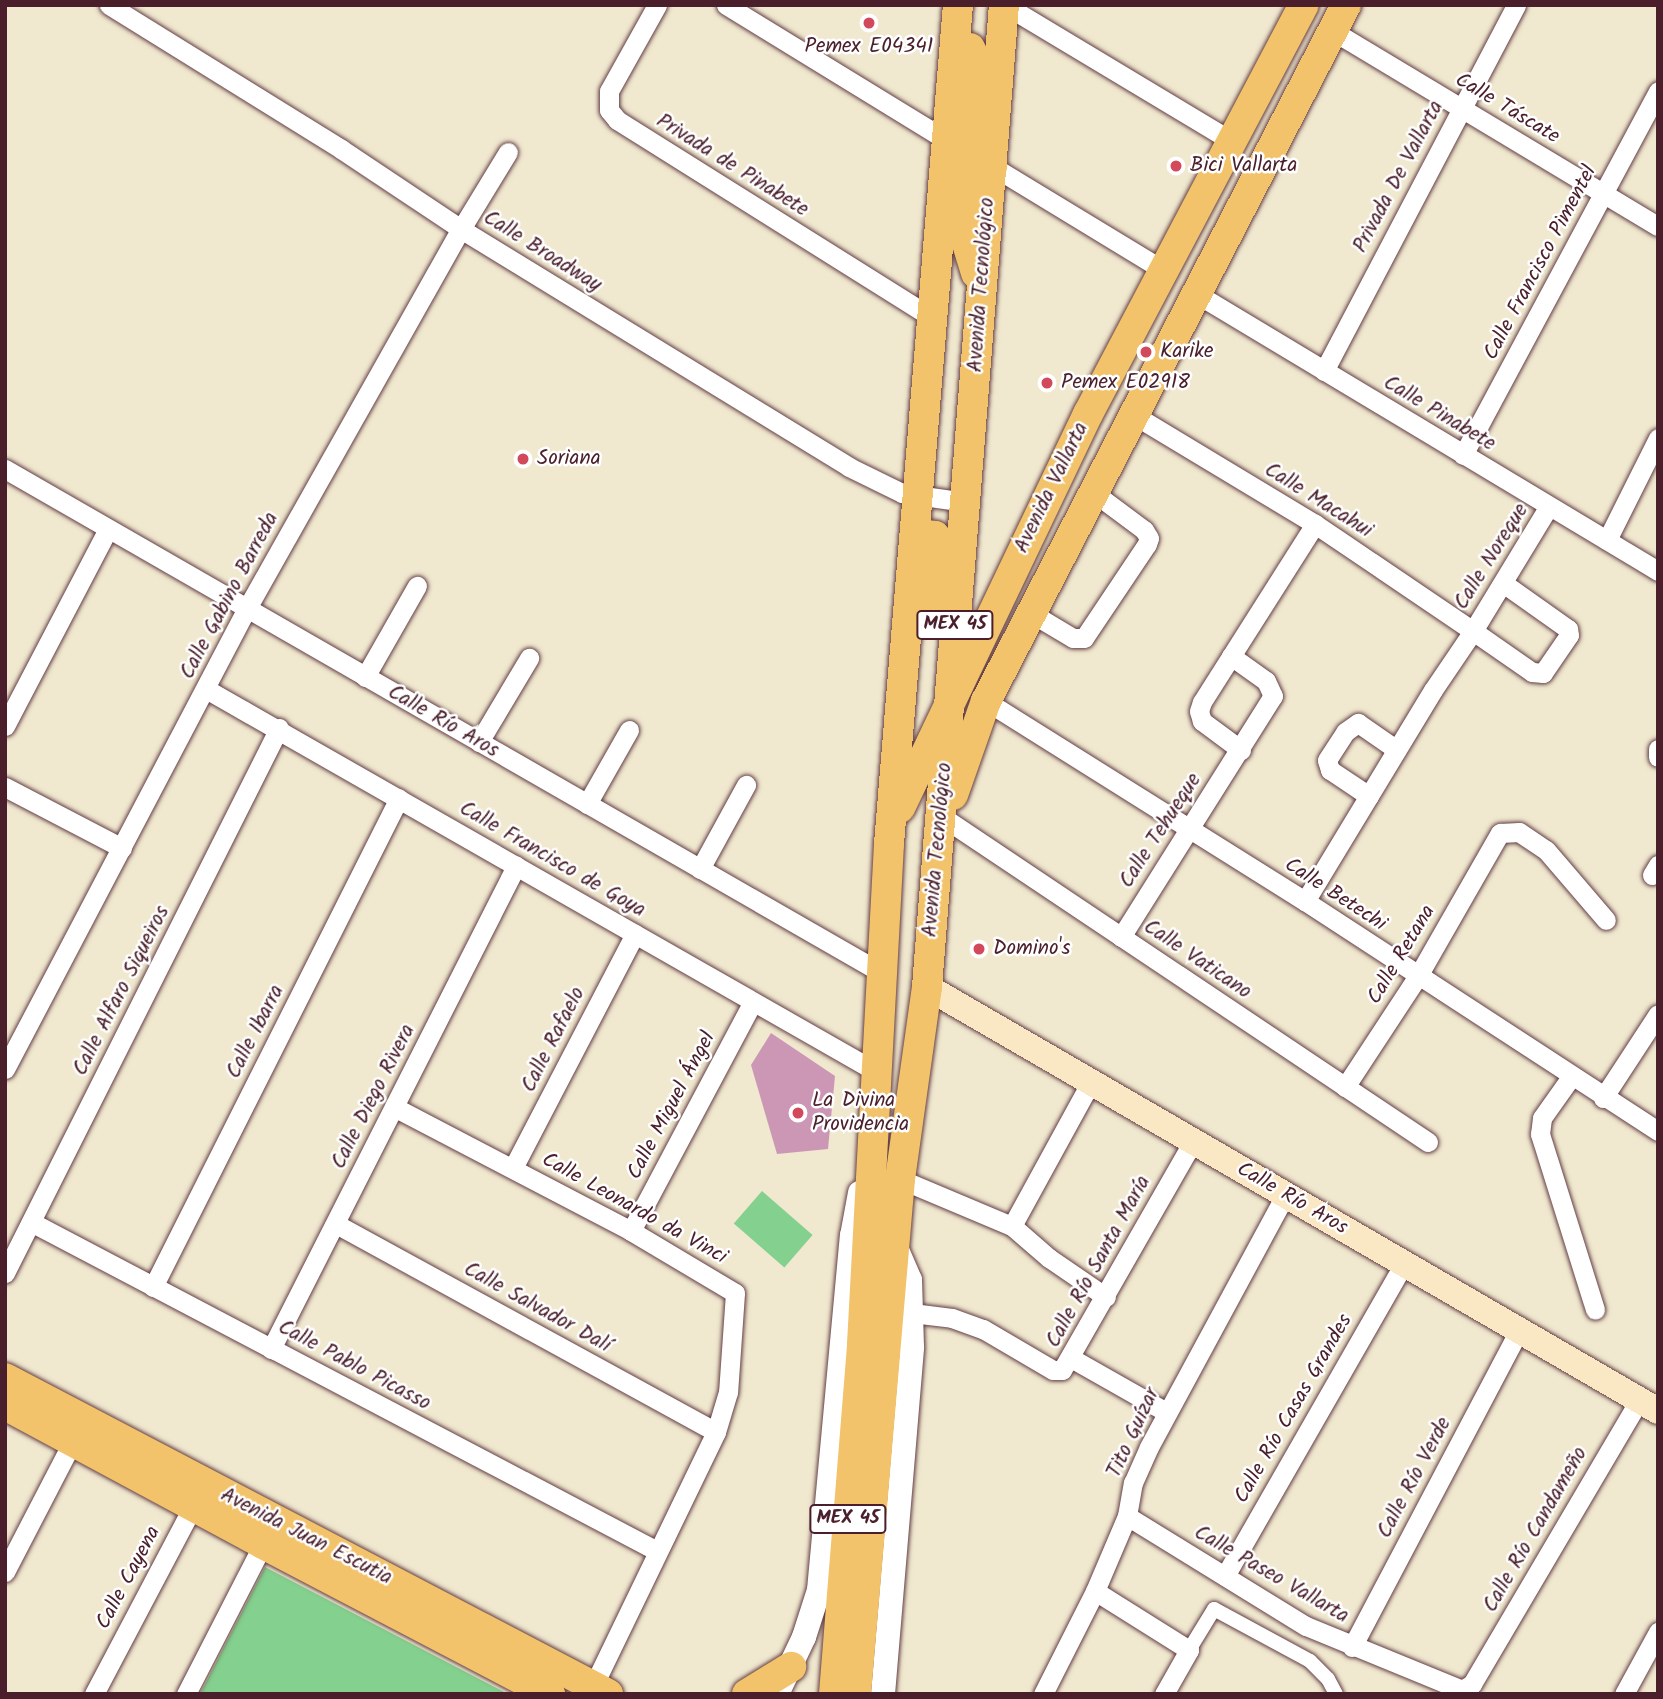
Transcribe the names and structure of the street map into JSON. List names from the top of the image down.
{
  "streets": {
    "main road": [
      "Avenida Tecnológico",
      "Avenida Vallarta",
      "MEX 45",
      "Calle Río Aros",
      "Avenida Juan Escutia"
    ],
    "street": [
      "Calle Táscate",
      "Privada de Pinabete",
      "Privada De Vallarta",
      "Calle Broadway",
      "Calle Francisco Pimentel",
      "Calle Pinabete",
      "Calle Macahui",
      "Calle Noreque",
      "Calle Gabino Barreda",
      "Calle Tehueque",
      "Calle Francisco de Goya",
      "Calle Betechi",
      "Calle Retana",
      "Calle Vaticano",
      "Calle Alfaro Siqueiros",
      "Calle Ibarra",
      "Calle Rafaelo",
      "Calle Diego Rivera",
      "Calle Miguel Ángel",
      "Calle Leonardo da Vinci",
      "Calle Río Santa María",
      "Calle Salvador Dalí",
      "Calle Pablo Picasso",
      "Calle Río Casas Grandes",
      "Tito Guízar",
      "Calle Río Verde",
      "Calle Río Candameño",
      "Calle Paseo Vallarta",
      "Calle Cayena"
    ]
  },
  "crossings": [
    ["Calle Táscate", "Privada De Vallarta"],
    ["Calle Táscate", "Calle Francisco Pimentel"],
    ["Calle Táscate", "Avenida Vallarta"],
    ["Privada de Pinabete", "Avenida Tecnológico"],
    ["Privada De Vallarta", "Calle Pinabete"],
    ["Calle Broadway", "Avenida Tecnológico"],
    ["Calle Broadway", "Calle Gabino Barreda"],
    ["Calle Francisco Pimentel", "Calle Pinabete"],
    ["Avenida Tecnológico", "Avenida Vallarta"],
    ["Avenida Tecnológico", "Calle Río Aros"],
    ["Avenida Tecnológico", "Calle Francisco de Goya"],
    ["Avenida Tecnológico", "Calle Vaticano"],
    ["Calle Pinabete", "Avenida Vallarta"],
    ["Calle Pinabete", "Calle Noreque"],
    ["Avenida Vallarta", "Calle Macahui"],
    ["Avenida Vallarta", "Calle Betechi"],
    ["Avenida Vallarta", "Calle Vaticano"],
    ["Calle Macahui", "Calle Noreque"],
    ["Calle Noreque", "Calle Betechi"],
    ["Calle Gabino Barreda", "Calle Río Aros"],
    ["Calle Gabino Barreda", "Calle Francisco de Goya"],
    ["Calle Río Aros", "Calle Río Santa María"],
    ["Calle Río Aros", "Calle Río Casas Grandes"],
    ["Calle Río Aros", "Tito Guízar"],
    ["Calle Río Aros", "Calle Río Verde"],
    ["Calle Río Aros", "Calle Río Candameño"],
    ["Calle Tehueque", "Calle Betechi"],
    ["Calle Tehueque", "Calle Vaticano"],
    ["Calle Francisco de Goya", "Calle Alfaro Siqueiros"],
    ["Calle Francisco de Goya", "Calle Ibarra"],
    ["Calle Francisco de Goya", "Calle Rafaelo"],
    ["Calle Francisco de Goya", "Calle Diego Rivera"],
    ["Calle Francisco de Goya", "Calle Miguel Ángel"],
    ["Calle Betechi", "Calle Retana"],
    ["Calle Retana", "Calle Vaticano"],
    ["Calle Alfaro Siqueiros", "Calle Pablo Picasso"],
    ["Calle Ibarra", "Calle Pablo Picasso"],
    ["Calle Rafaelo", "Calle Leonardo da Vinci"],
    ["Calle Diego Rivera", "Calle Leonardo da Vinci"],
    ["Calle Diego Rivera", "Calle Salvador Dalí"],
    ["Calle Diego Rivera", "Calle Pablo Picasso"],
    ["Calle Miguel Ángel", "Calle Leonardo da Vinci"],
    ["Calle Leonardo da Vinci", "Calle Salvador Dalí"],
    ["Calle Leonardo da Vinci", "Calle Pablo Picasso"],
    ["Calle Leonardo da Vinci", "Avenida Juan Escutia"],
    ["Calle Río Casas Grandes", "Calle Paseo Vallarta"],
    ["Tito Guízar", "Calle Paseo Vallarta"],
    ["Calle Río Verde", "Calle Paseo Vallarta"],
    ["Calle Río Candameño", "Calle Paseo Vallarta"],
    ["Avenida Juan Escutia", "Calle Cayena"]
  ],
  "places": [
    "Pemex E04341",
    "Bici Vallarta",
    "Karike",
    "Pemex E02918",
    "Soriana",
    "Domino's",
    "La Divina Providencia"
  ]
}
